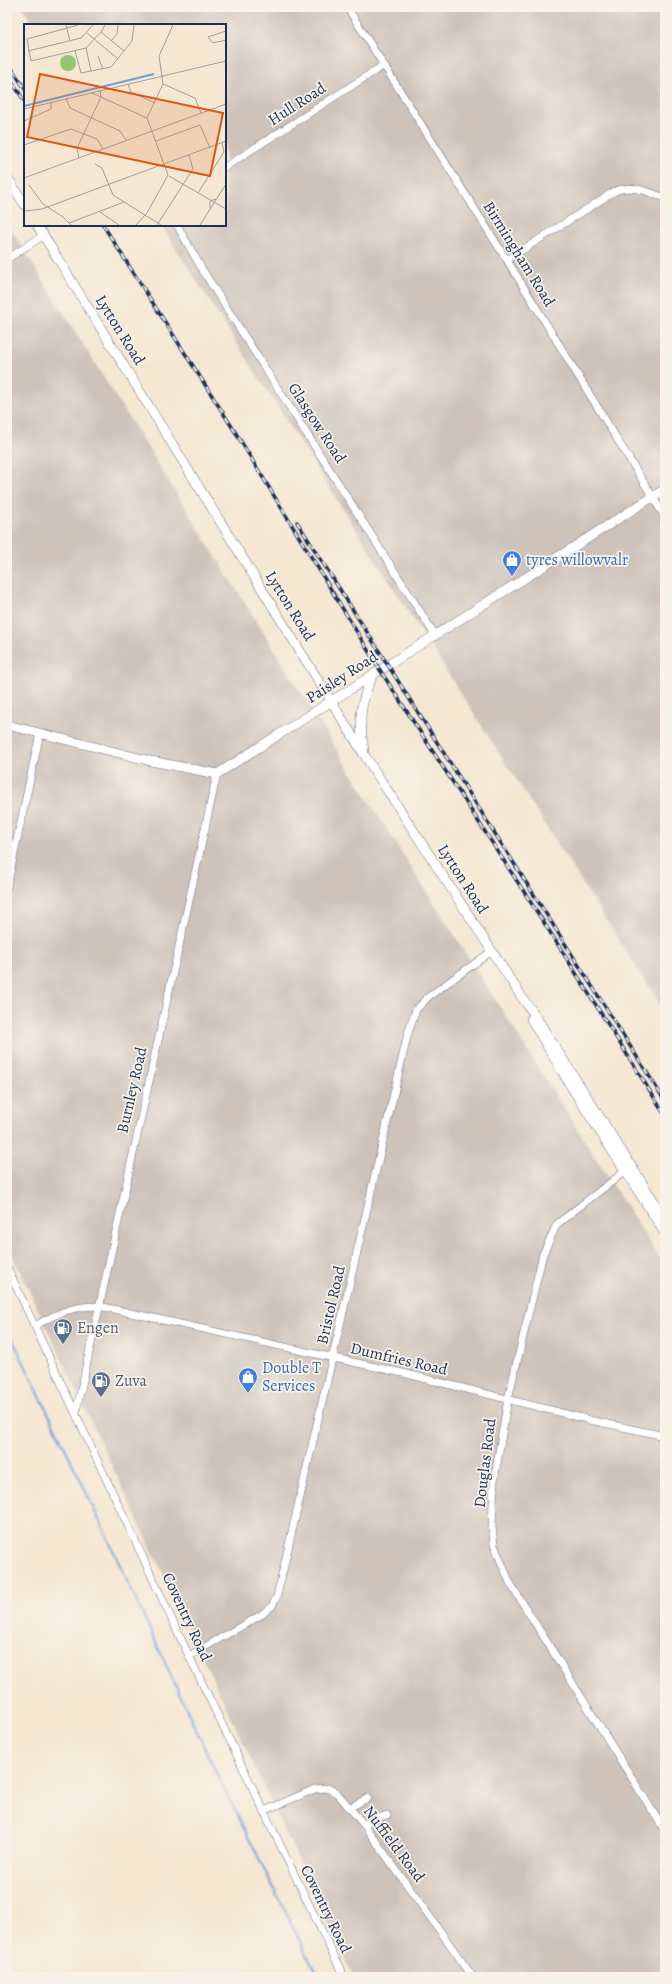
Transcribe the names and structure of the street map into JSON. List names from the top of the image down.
{
  "streets": {
    "main road": ["Lytton Road", "Paisley Road"],
    "street": [
      "Hull Road",
      "Birmingham Road",
      "Glasgow Road",
      "Burnley Road",
      "Bristol Road",
      "Dumfries Road",
      "Douglas Road",
      "Coventry Road",
      "Nuffield Road"
    ]
  },
  "crossings": [
    ["Hull Road", "Birmingham Road"],
    ["Birmingham Road", "Paisley Road"],
    ["Lytton Road", "Paisley Road"],
    ["Lytton Road", "Bristol Road"],
    ["Lytton Road", "Douglas Road"],
    ["Glasgow Road", "Paisley Road"],
    ["Paisley Road", "Burnley Road"],
    ["Burnley Road", "Dumfries Road"],
    ["Burnley Road", "Coventry Road"],
    ["Bristol Road", "Dumfries Road"],
    ["Bristol Road", "Coventry Road"],
    ["Dumfries Road", "Douglas Road"],
    ["Dumfries Road", "Coventry Road"],
    ["Coventry Road", "Nuffield Road"]
  ],
  "places": {
    "shop": ["tyres willowvalr", "Double T Services"],
    "fuel station": ["Engen", "Zuva"]
  }
}
